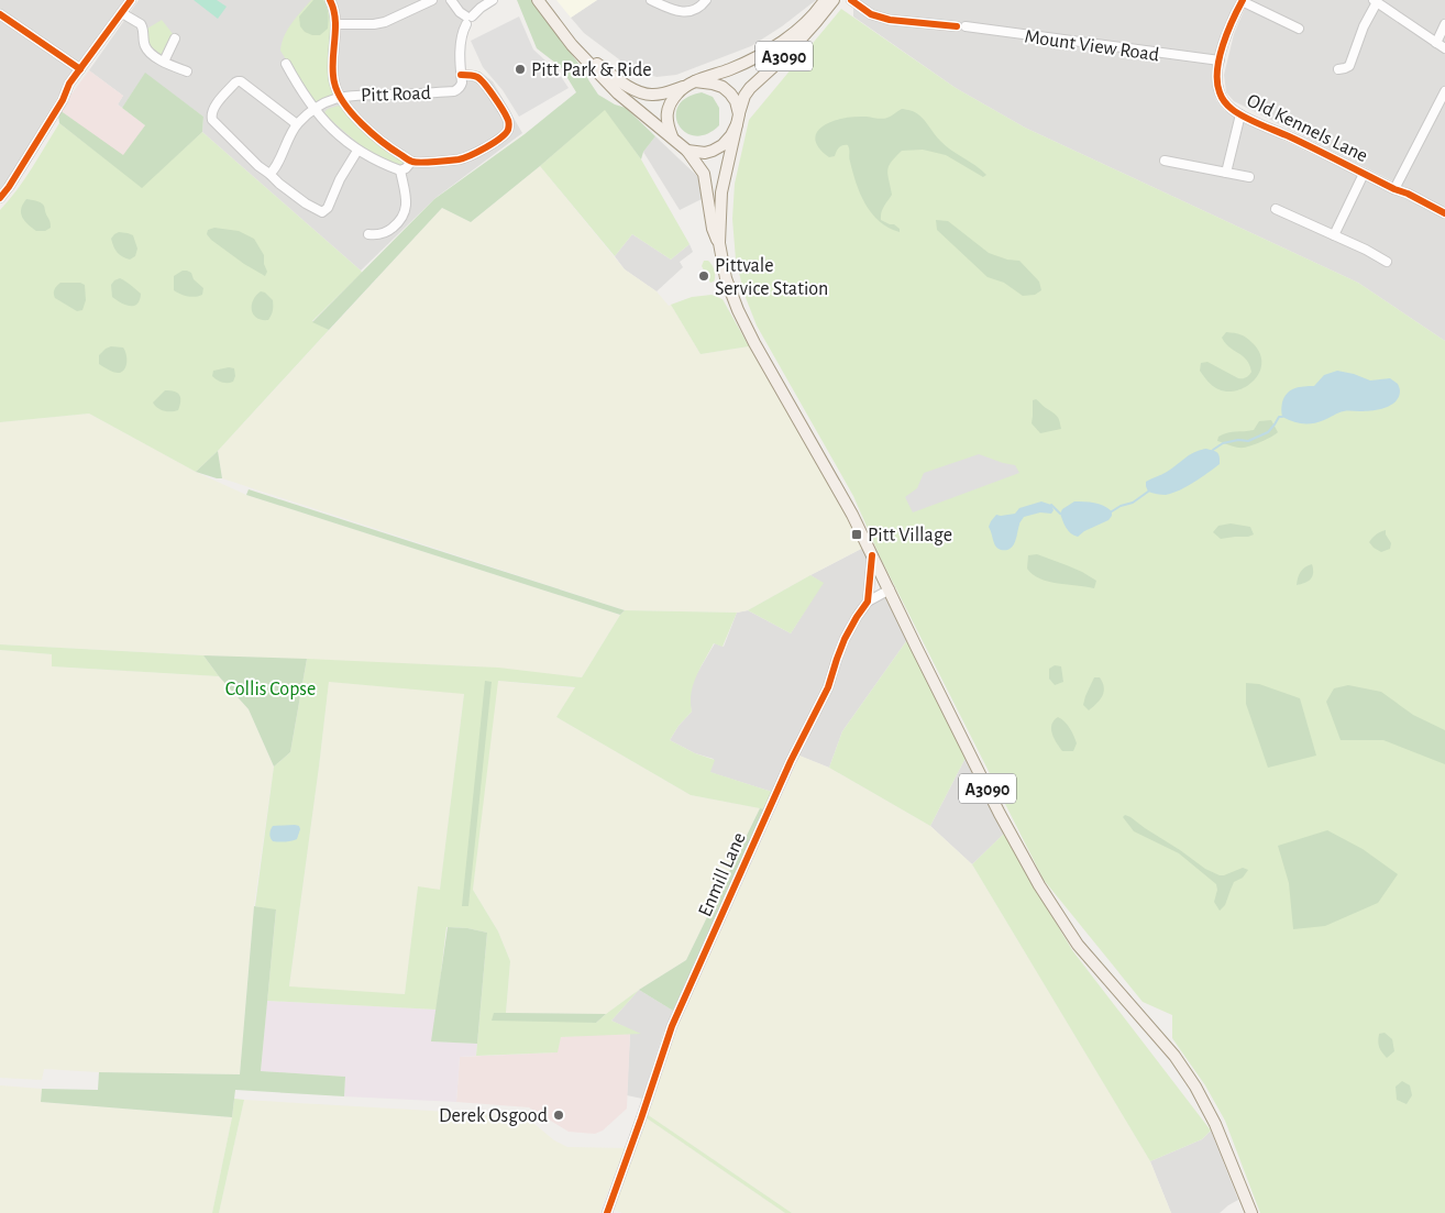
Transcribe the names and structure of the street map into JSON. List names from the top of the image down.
{
  "streets": {
    "main road": ["A3090"],
    "street": [
      "Mount View Road",
      "Pitt Road",
      "Old Kennels Lane",
      "Enmill Lane"
    ]
  },
  "crossings": [
    ["Mount View Road", "Old Kennels Lane"],
    ["A3090", "Enmill Lane"]
  ],
  "parks": ["Collis Copse"],
  "places": {
    "other": ["Pitt Park & Ride", "Pittvale Service Station", "Derek Osgood"],
    "transit": ["Pitt Village"]
  }
}
